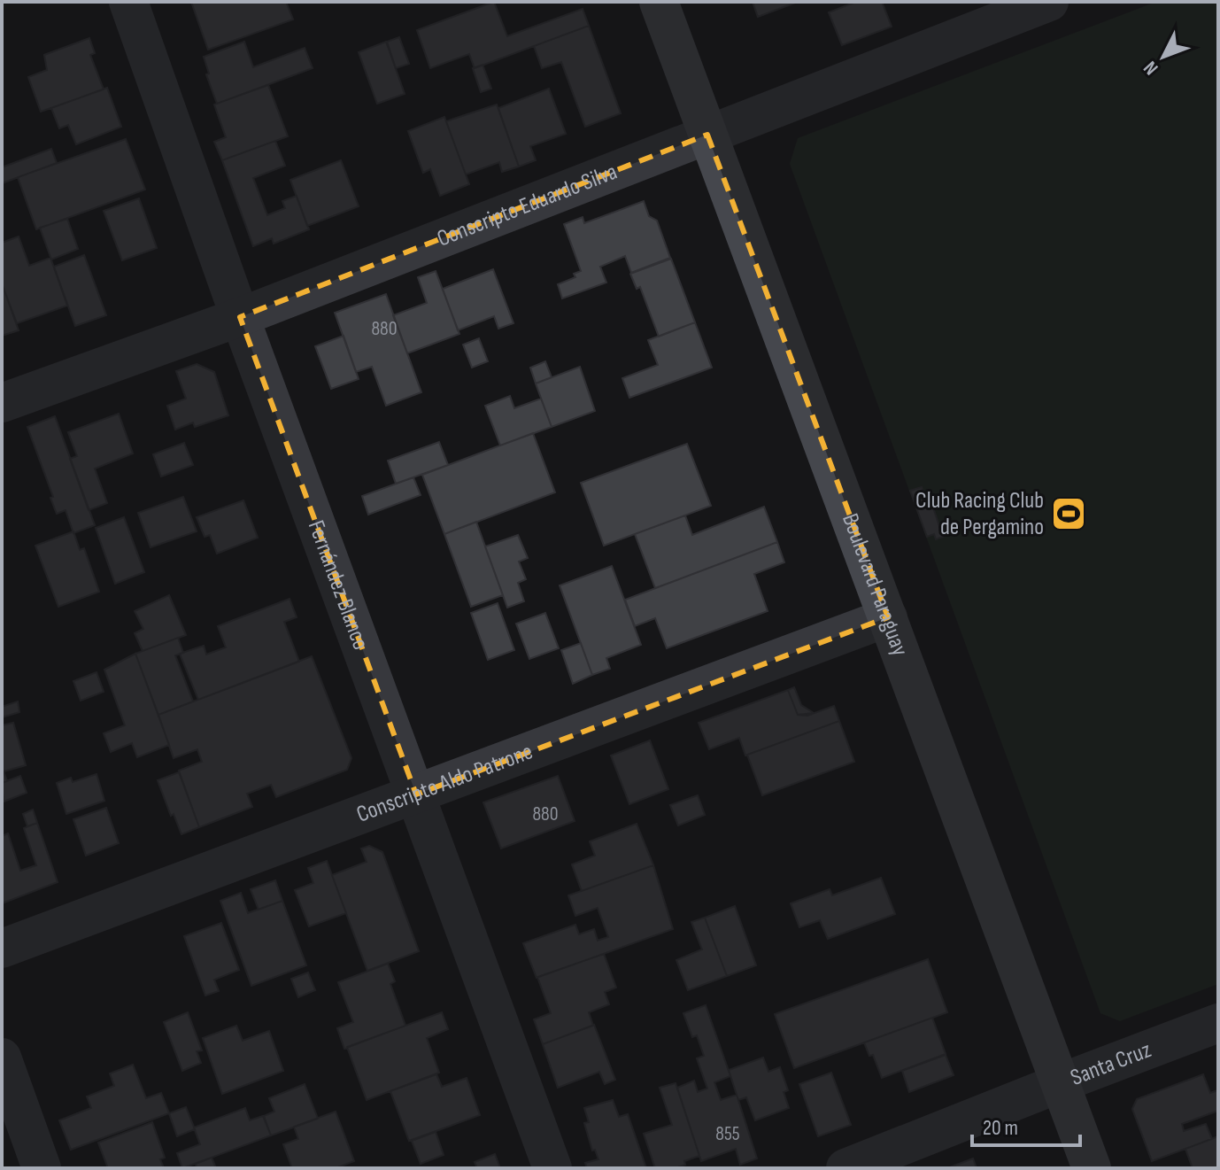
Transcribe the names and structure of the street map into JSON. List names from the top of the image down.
{
  "streets": {
    "main road": ["Boulevard Paraguay"],
    "street": [
      "Conscripto Eduardo Silva",
      "Fernández Blanco",
      "Conscripto Aldo Patrone",
      "Santa Cruz"
    ]
  },
  "crossings": [
    ["Conscripto Eduardo Silva", "Boulevard Paraguay"],
    ["Conscripto Eduardo Silva", "Fernández Blanco"],
    ["Boulevard Paraguay", "Conscripto Aldo Patrone"],
    ["Boulevard Paraguay", "Santa Cruz"],
    ["Fernández Blanco", "Conscripto Aldo Patrone"]
  ],
  "places": {
    "sports": ["Club Racing Club de Pergamino"]
  },
  "house_numbers": ["880", "880", "855"],
  "scale_bar": "20 m",
  "north": "bottom left"
}
